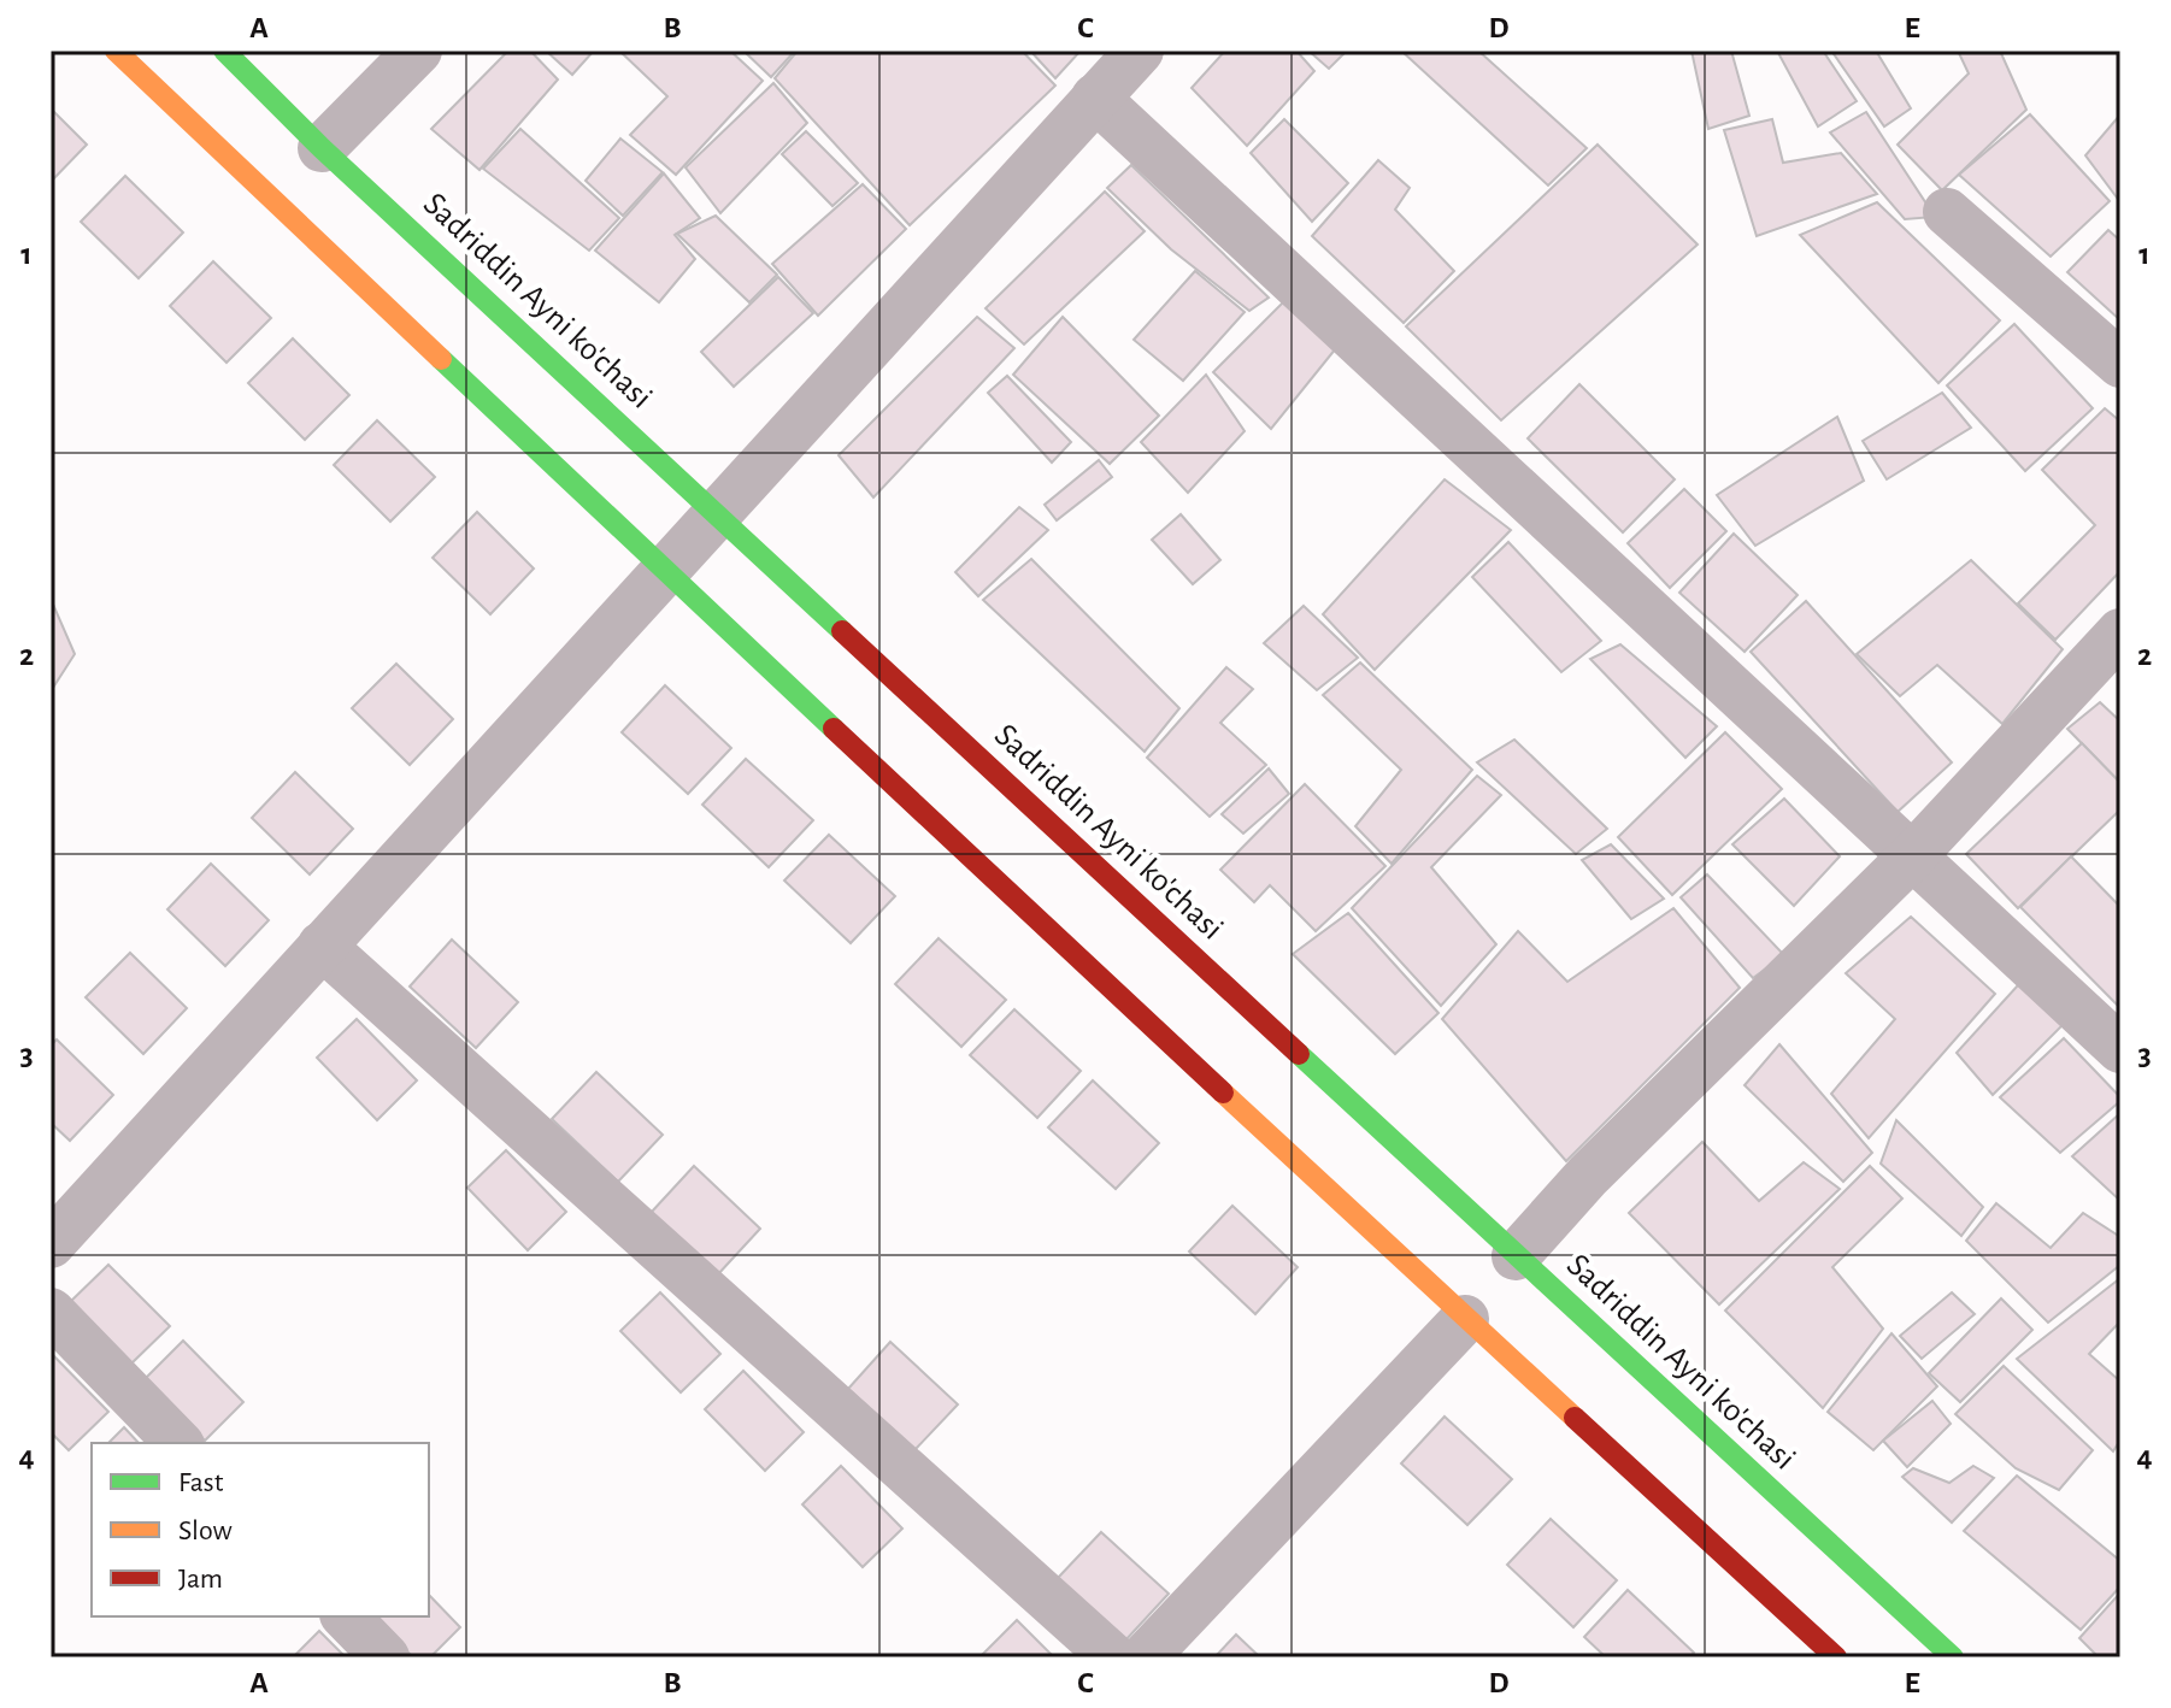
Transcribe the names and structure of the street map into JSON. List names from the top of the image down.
{
  "streets": {
    "main road": ["Sadriddin Ayni ko'chasi"]
  },
  "legend": ["Fast", "Slow", "Jam"],
  "grid": {
    "columns": [
      "A",
      "B",
      "C",
      "D",
      "E"
    ],
    "rows": [
      "1",
      "2",
      "3",
      "4"
    ]
  }
}
